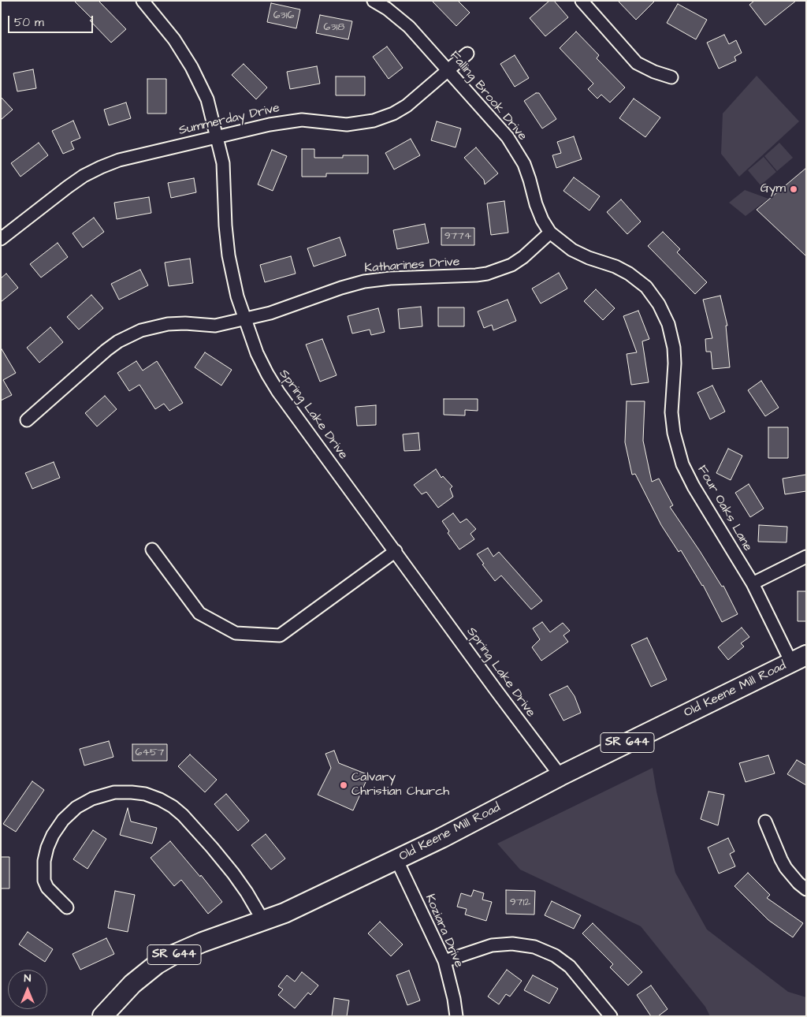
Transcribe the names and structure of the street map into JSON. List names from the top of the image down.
{
  "streets": {
    "main road": ["Old Keene Mill Road", "SR 644"],
    "street": [
      "Falling Brook Drive",
      "Summerday Drive",
      "Katharines Drive",
      "Spring Lake Drive",
      "Four Oaks Lane",
      "Koziara Drive"
    ]
  },
  "crossings": [
    ["Falling Brook Drive", "Summerday Drive"],
    ["Falling Brook Drive", "Katharines Drive"],
    ["Falling Brook Drive", "Four Oaks Lane"],
    ["Summerday Drive", "Spring Lake Drive"],
    ["Katharines Drive", "Spring Lake Drive"],
    ["Katharines Drive", "Four Oaks Lane"],
    ["Spring Lake Drive", "Old Keene Mill Road"],
    ["Four Oaks Lane", "Old Keene Mill Road"],
    ["Old Keene Mill Road", "Koziara Drive"]
  ],
  "places": ["Gym", "Calvary Christian Church"],
  "house_numbers": [
    "6316",
    "6318",
    "9774",
    "6457",
    "9712"
  ],
  "scale_bar": "50 m",
  "north": "top"
}
